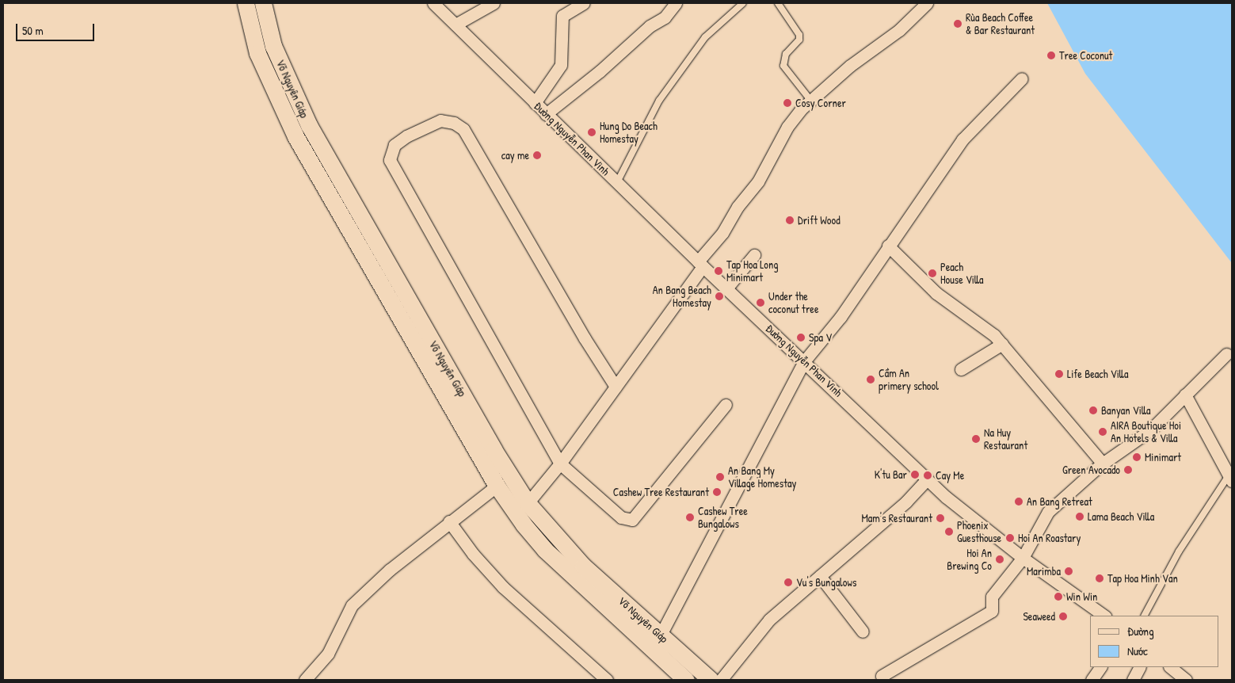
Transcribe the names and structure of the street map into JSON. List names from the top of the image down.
{
  "streets": {
    "main road": ["Võ Nguyên Giáp"],
    "street": ["Đường Nguyễn Phan Vinh"]
  },
  "places": [
    "Rùa Beach Coffee & Bar Restaurant",
    "Tree Coconut",
    "Cosy Corner",
    "Hung Do Beach Homestay",
    "cay me",
    "Drift Wood",
    "Tap Hoa Long Minimart",
    "Peach House Villa",
    "An Bang Beach Homestay",
    "Under the coconut tree",
    "Spa V",
    "Life Beach Villa",
    "Cầm An primery school",
    "Banyan Villa",
    "AIRA Boutique Hoi An Hotels & Villa",
    "Na Huy Restaurant",
    "Minimart",
    "Green Avocado",
    "K'tu Bar",
    "Cay Me",
    "An Bang My Village Homestay",
    "Cashew Tree Restaurant",
    "An Bang Retreat",
    "Lama Beach Villa",
    "Cashew Tree Bungalows",
    "Mam's Restaurant",
    "Phoenix Guesthouse",
    "Hoi An Roastary",
    "Hoi An Brewing Co",
    "Marimba",
    "Tap Hoa Minh Van",
    "Vu's Bungalows",
    "Win Win",
    "Seaweed"
  ],
  "legend": ["Đường", "Nước"],
  "scale_bar": "50 m"
}
